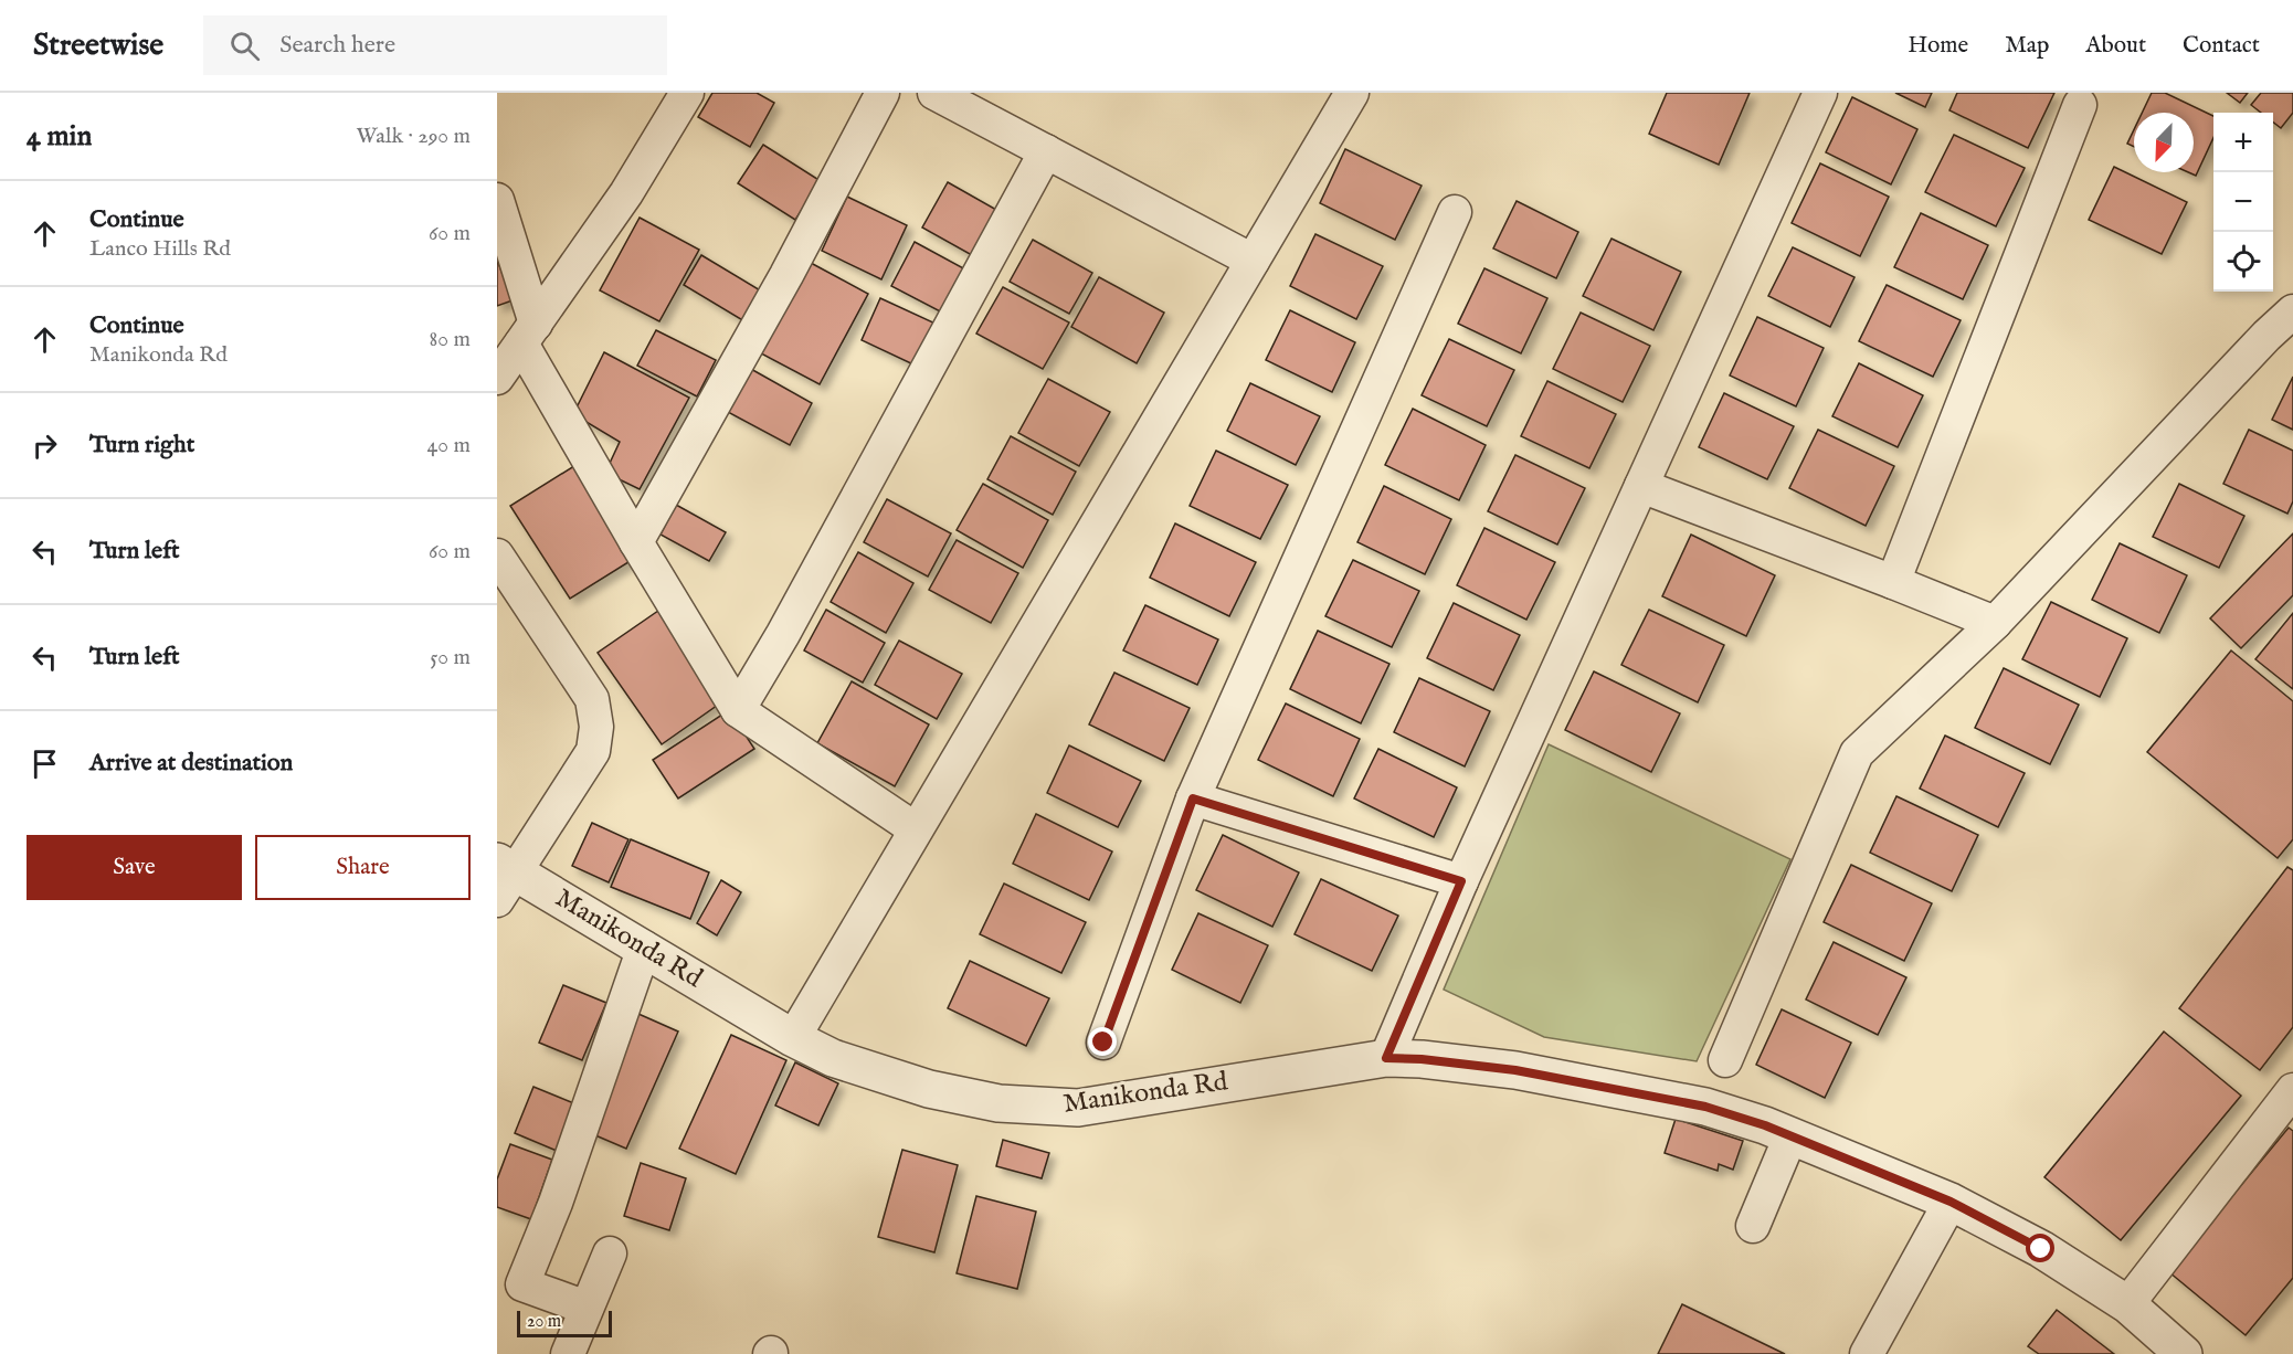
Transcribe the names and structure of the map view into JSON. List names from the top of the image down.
{
  "streets": {
    "street": ["Manikonda Rd"]
  },
  "scale_bar": "20 m",
  "north": "bottom left",
  "page": {
    "header": "Streetwise",
    "search": "Search here",
    "nav": [
      "Home",
      "Map",
      "About",
      "Contact"
    ],
    "heading": ["4 min", "Walk · 290 m"],
    "map_buttons": ["+", "−"],
    "list": [
      ["Continue", "Lanco Hills Rd", "60 m"],
      ["Continue", "Manikonda Rd", "80 m"],
      ["Turn right", "40 m"],
      ["Turn left", "60 m"],
      ["Turn left", "50 m"],
      "Arrive at destination"
    ],
    "buttons": ["Save", "Share"],
    "scale": "20 m"
  }
}
